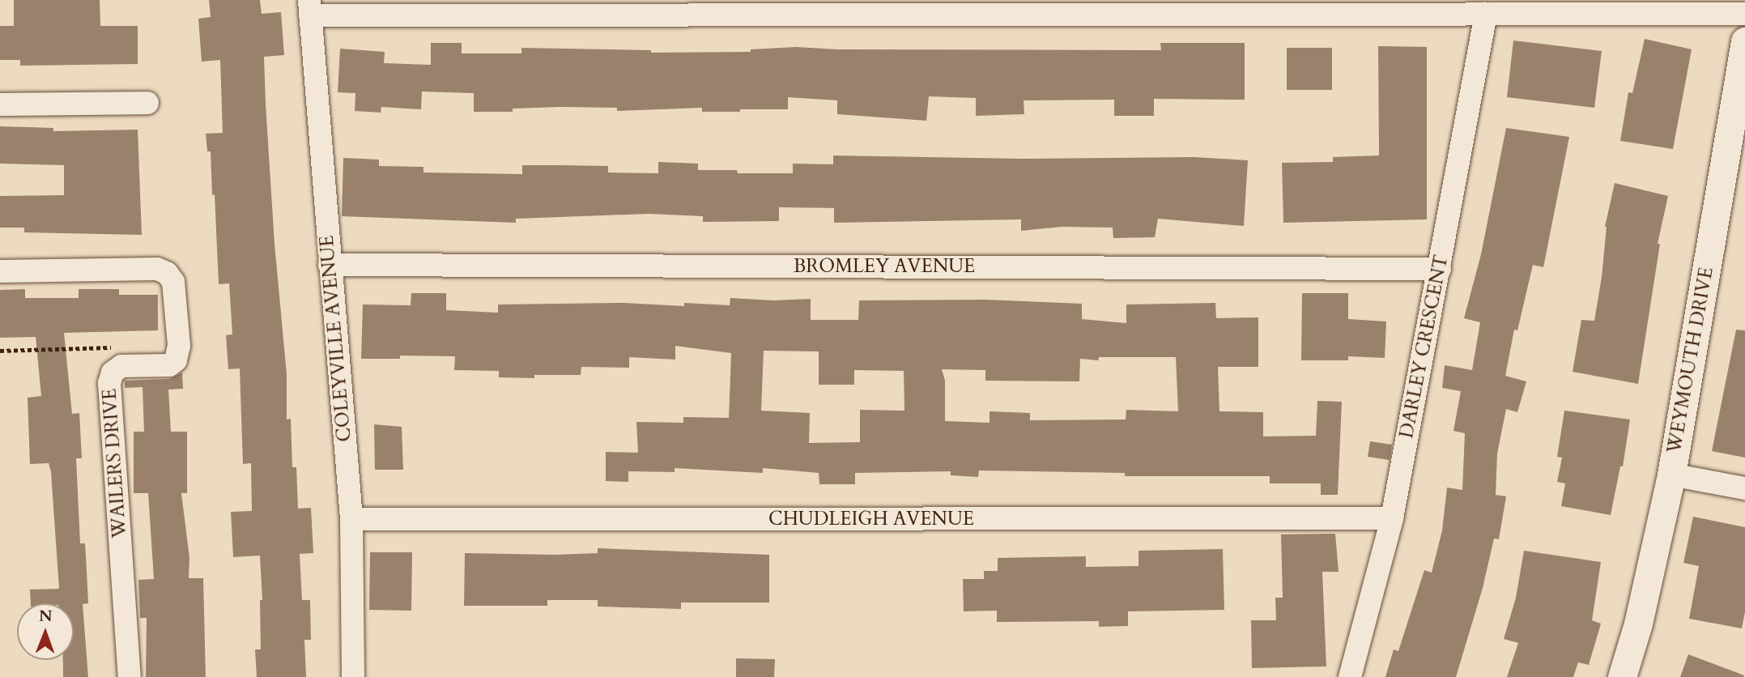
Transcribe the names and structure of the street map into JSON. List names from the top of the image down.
{
  "streets": {
    "street": [
      "BROMLEY AVENUE",
      "COLEYVILLE AVENUE",
      "DARLEY CRESCENT",
      "WEYMOUTH DRIVE",
      "WAILERS DRIVE",
      "CHUDLEIGH AVENUE"
    ]
  },
  "crossings": [
    ["BROMLEY AVENUE", "COLEYVILLE AVENUE"],
    ["BROMLEY AVENUE", "DARLEY CRESCENT"],
    ["COLEYVILLE AVENUE", "CHUDLEIGH AVENUE"],
    ["DARLEY CRESCENT", "CHUDLEIGH AVENUE"]
  ],
  "north": "top"
}
